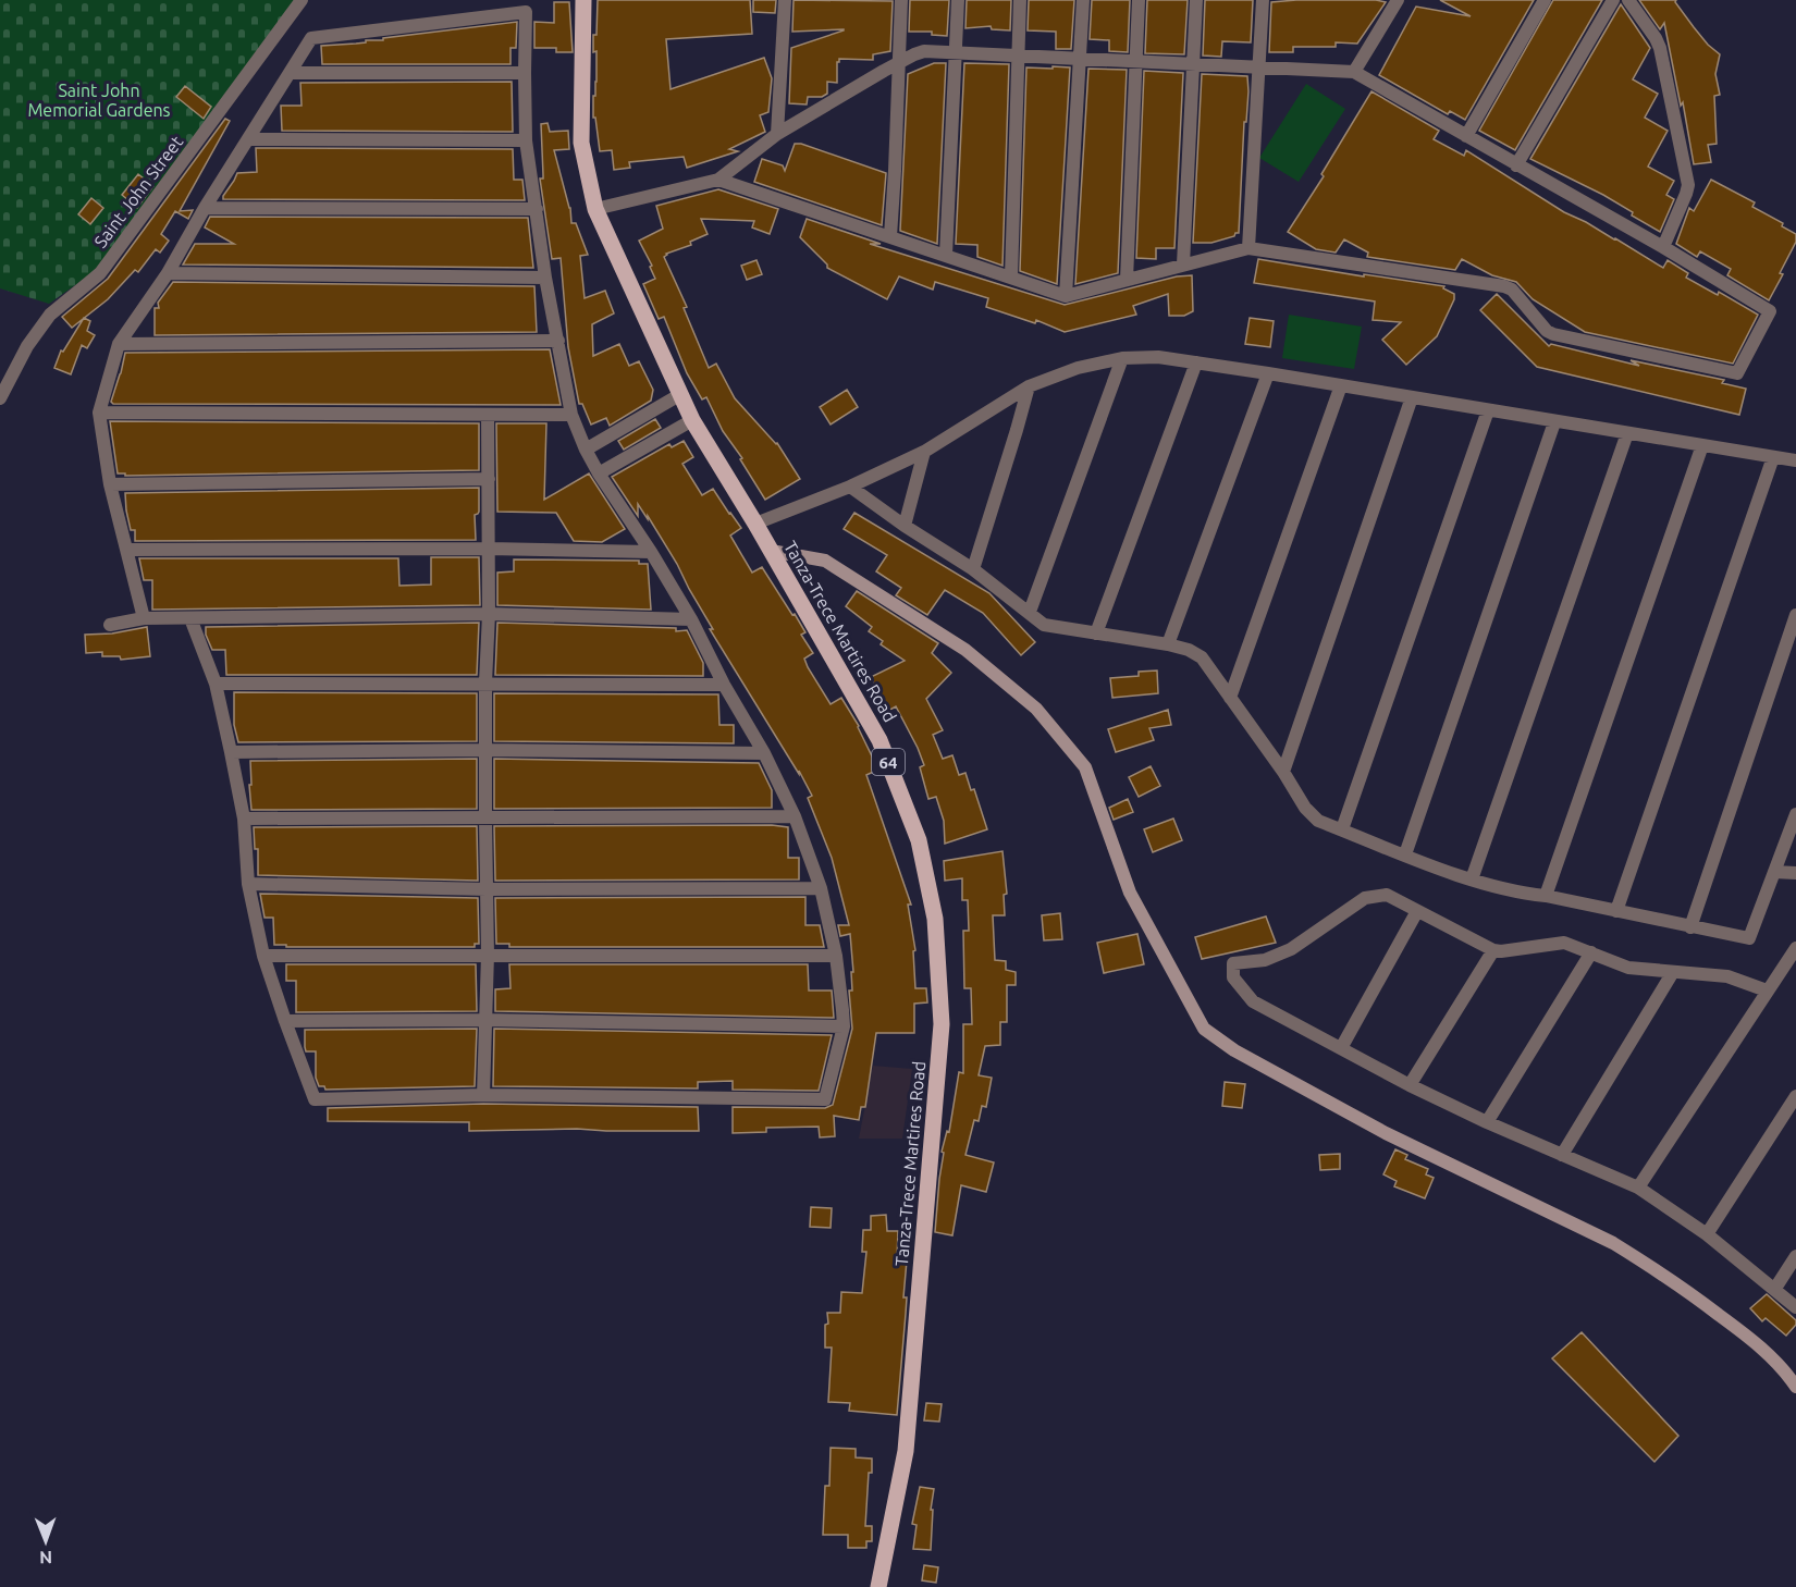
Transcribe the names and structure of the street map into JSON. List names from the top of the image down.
{
  "streets": {
    "main road": ["Tanza-Trece Martires Road", "64"],
    "street": ["Saint John Street"]
  },
  "parks": ["Saint John Memorial Gardens"],
  "north": "bottom"
}
